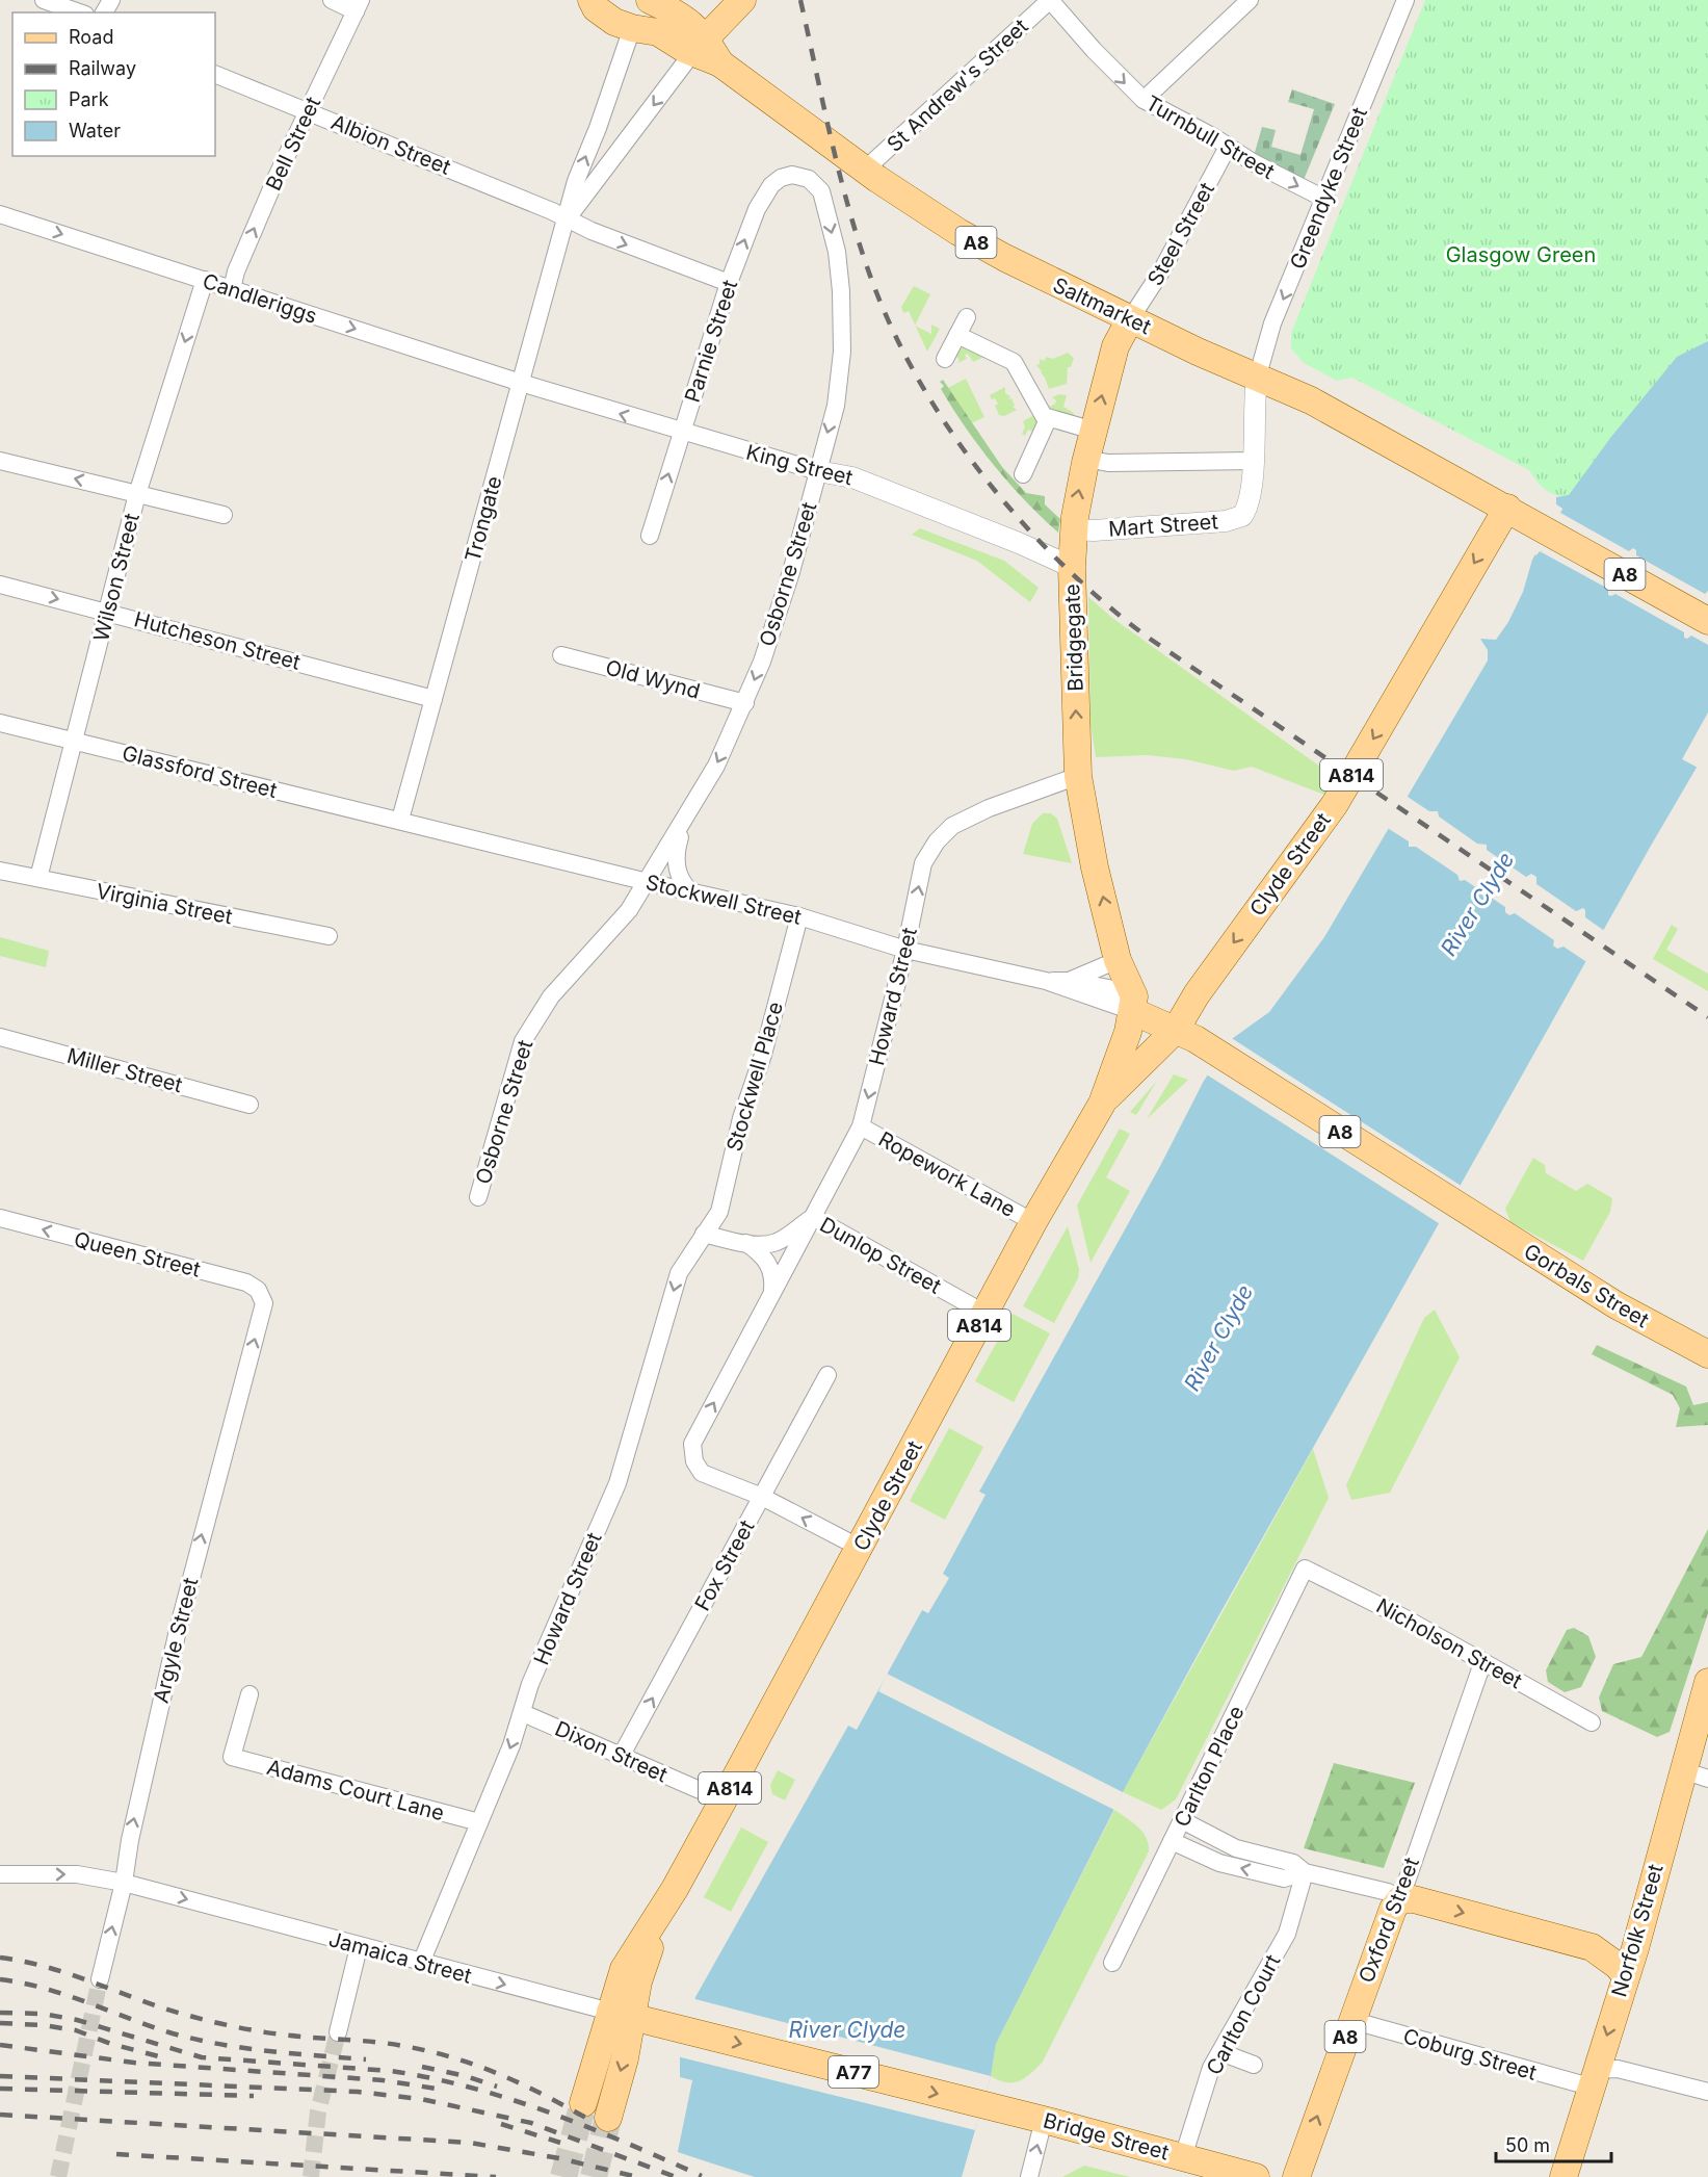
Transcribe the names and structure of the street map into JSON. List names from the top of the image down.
{
  "streets": {
    "main road": [
      "A8",
      "Saltmarket",
      "Bridgegate",
      "A814",
      "Clyde Street",
      "Stockwell Street",
      "Gorbals Street",
      "Oxford Street",
      "Norfolk Street",
      "Jamaica Street",
      "A77",
      "Bridge Street"
    ],
    "street": [
      "St Andrew's Street",
      "Turnbull Street",
      "Bell Street",
      "Albion Street",
      "Greendyke Street",
      "Steel Street",
      "Candleriggs",
      "Parnie Street",
      "King Street",
      "Trongate",
      "Mart Street",
      "Osborne Street",
      "Wilson Street",
      "Hutcheson Street",
      "Old Wynd",
      "Glassford Street",
      "Virginia Street",
      "Howard Street",
      "Miller Street",
      "Stockwell Place",
      "Ropework Lane",
      "Queen Street",
      "Dunlop Street",
      "Fox Street",
      "Argyle Street",
      "Nicholson Street",
      "Dixon Street",
      "Carlton Place",
      "Adams Court Lane",
      "Carlton Court",
      "Coburg Street"
    ]
  },
  "crossings": [
    ["St Andrew's Street", "Turnbull Street"],
    ["St Andrew's Street", "Saltmarket"],
    ["Turnbull Street", "Greendyke Street"],
    ["Turnbull Street", "Steel Street"],
    ["Bell Street", "Albion Street"],
    ["Bell Street", "Candleriggs"],
    ["Albion Street", "Parnie Street"],
    ["Albion Street", "Trongate"],
    ["Greendyke Street", "Saltmarket"],
    ["Steel Street", "Saltmarket"],
    ["Steel Street", "Bridgegate"],
    ["A8", "Saltmarket"],
    ["A8", "Trongate"],
    ["A8", "Clyde Street"],
    ["Candleriggs", "King Street"],
    ["Candleriggs", "Trongate"],
    ["Candleriggs", "Wilson Street"],
    ["Saltmarket", "Trongate"],
    ["Saltmarket", "Bridgegate"],
    ["Saltmarket", "Clyde Street"],
    ["Parnie Street", "King Street"],
    ["Parnie Street", "Osborne Street"],
    ["King Street", "Trongate"],
    ["King Street", "Osborne Street"],
    ["King Street", "Bridgegate"],
    ["Trongate", "Hutcheson Street"],
    ["Trongate", "Glassford Street"],
    ["Trongate", "Stockwell Street"],
    ["Mart Street", "Bridgegate"],
    ["Osborne Street", "Old Wynd"],
    ["Osborne Street", "Stockwell Street"],
    ["Wilson Street", "Hutcheson Street"],
    ["Wilson Street", "Glassford Street"],
    ["Wilson Street", "Virginia Street"],
    ["Bridgegate", "Stockwell Street"],
    ["Bridgegate", "Howard Street"],
    ["Glassford Street", "Stockwell Street"],
    ["A814", "Clyde Street"],
    ["A814", "Jamaica Street"],
    ["Clyde Street", "Stockwell Street"],
    ["Clyde Street", "Ropework Lane"],
    ["Clyde Street", "Dunlop Street"],
    ["Clyde Street", "Jamaica Street"],
    ["Stockwell Street", "Howard Street"],
    ["Stockwell Street", "Stockwell Place"],
    ["Stockwell Street", "Gorbals Street"],
    ["Howard Street", "Stockwell Place"],
    ["Howard Street", "Ropework Lane"],
    ["Howard Street", "Dunlop Street"],
    ["Howard Street", "Fox Street"],
    ["Howard Street", "Dixon Street"],
    ["Howard Street", "Adams Court Lane"],
    ["Howard Street", "Jamaica Street"],
    ["Stockwell Place", "Dunlop Street"],
    ["Queen Street", "Argyle Street"],
    ["Fox Street", "Dixon Street"],
    ["Argyle Street", "Jamaica Street"],
    ["Nicholson Street", "Carlton Place"],
    ["Nicholson Street", "Oxford Street"],
    ["Oxford Street", "Coburg Street"],
    ["Norfolk Street", "Coburg Street"],
    ["Jamaica Street", "Bridge Street"],
    ["Carlton Court", "Bridge Street"]
  ],
  "one_way": [
    "Turnbull Street",
    "Bell Street",
    "Greendyke Street",
    "Candleriggs",
    "Parnie Street",
    "Osborne Street",
    "Wilson Street",
    "Bridgegate",
    "Queen Street",
    "Fox Street",
    "Argyle Street",
    "Jamaica Street"
  ],
  "water": ["River Clyde"],
  "parks": ["Glasgow Green"],
  "legend": [
    "Road",
    "Railway",
    "Park",
    "Water"
  ],
  "scale_bar": "50 m"
}
